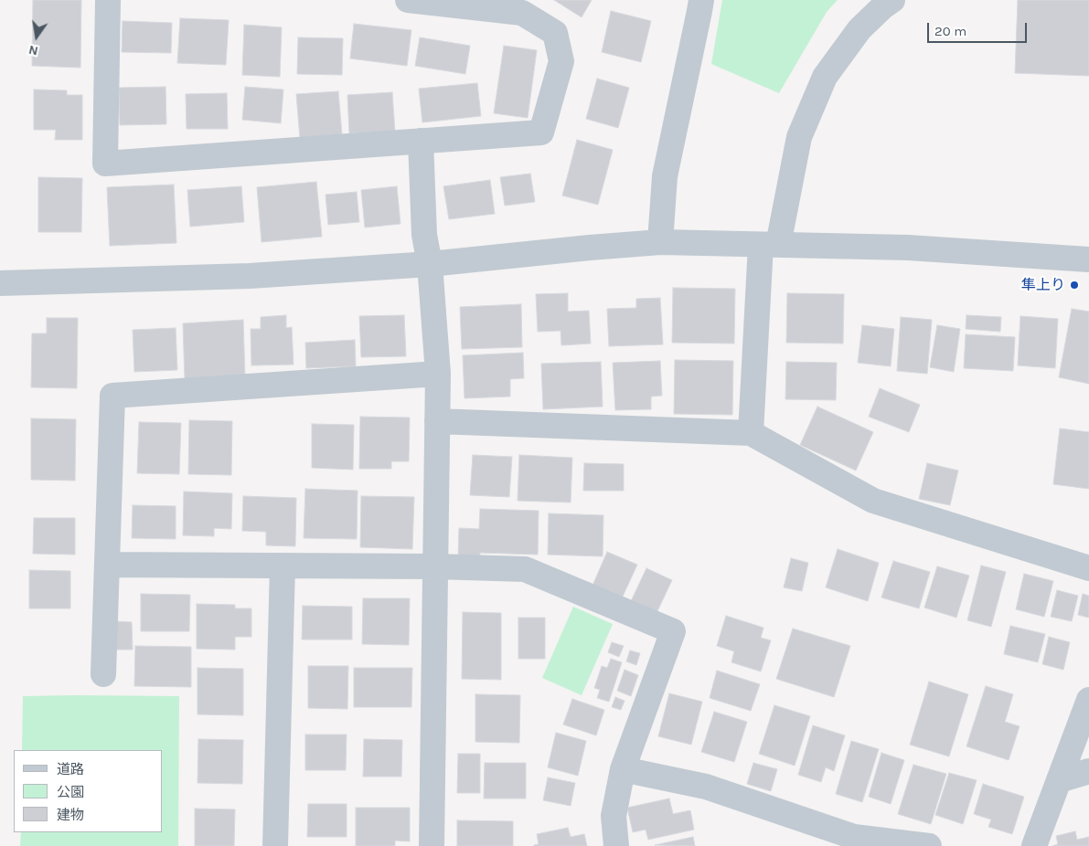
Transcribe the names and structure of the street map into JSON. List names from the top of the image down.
{
  "places": ["隼上り"],
  "legend": ["道路", "公園", "建物"],
  "scale_bar": "20 m",
  "north": "bottom"
}
